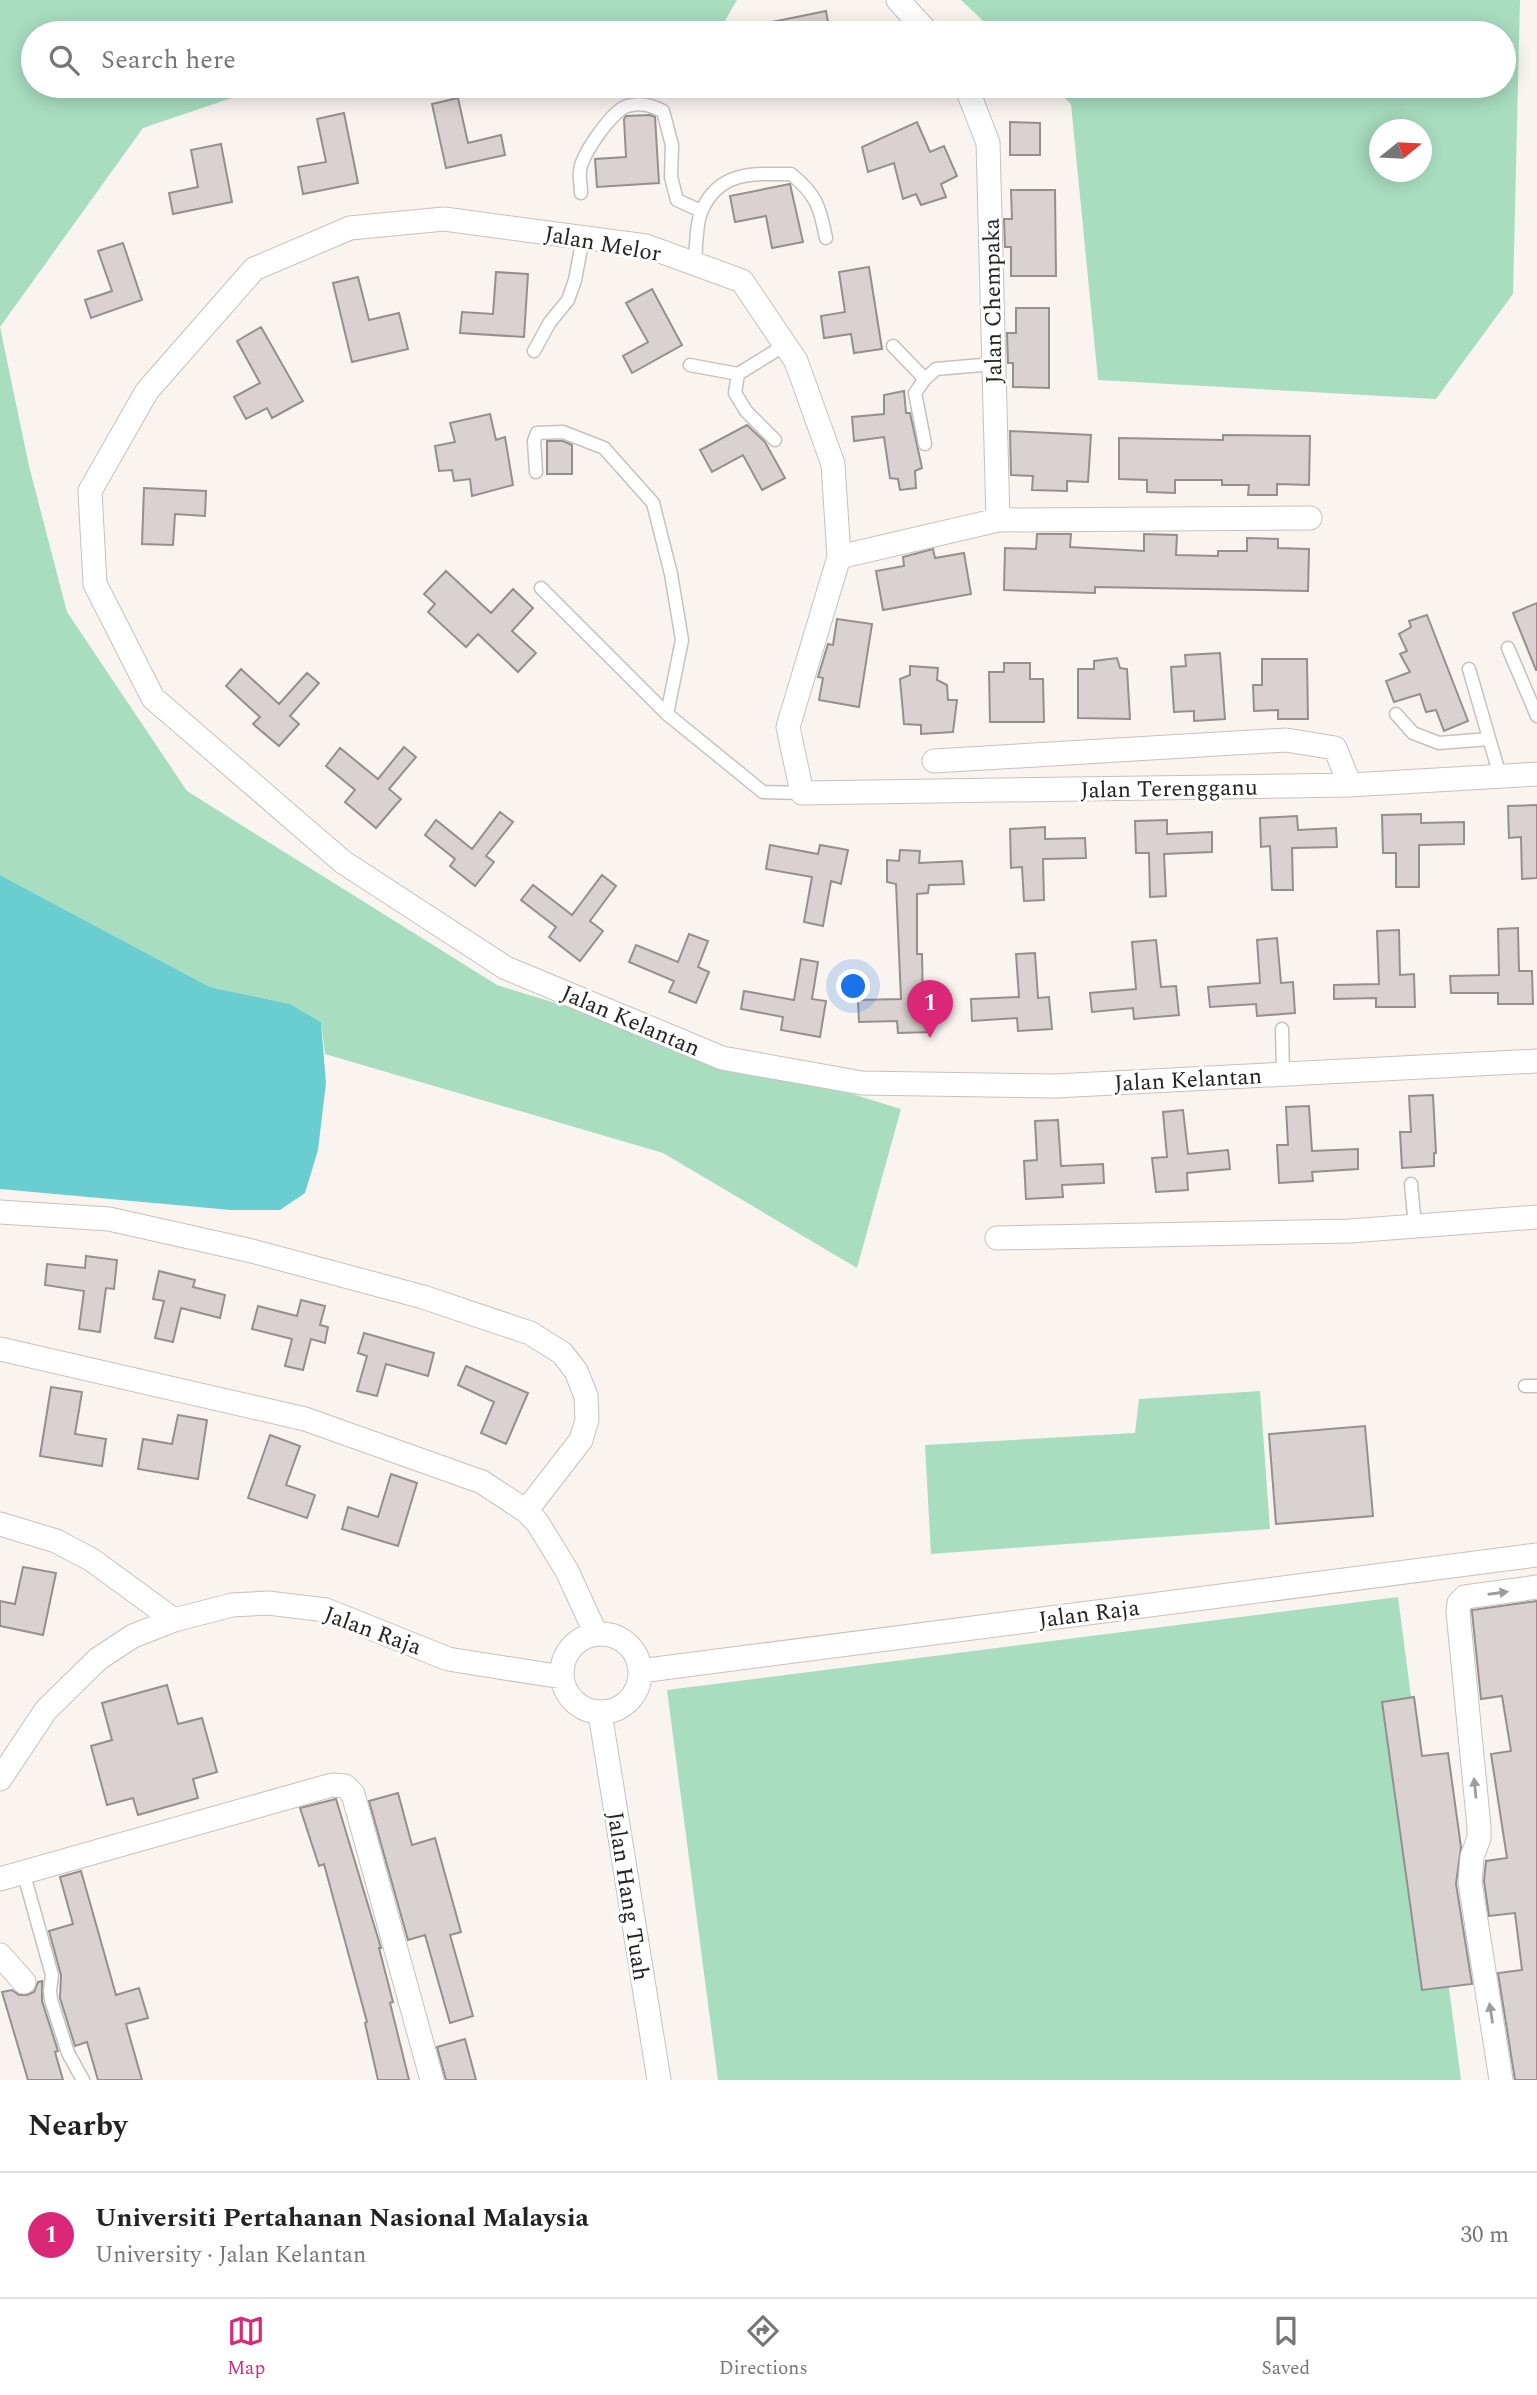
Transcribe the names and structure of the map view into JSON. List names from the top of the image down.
{
  "streets": {
    "street": [
      "Jalan Melor",
      "Jalan Chempaka",
      "Jalan Terengganu",
      "Jalan Kelantan",
      "Jalan Raja",
      "Jalan Hang Tuah"
    ]
  },
  "crossings": [
    ["Jalan Melor", "Jalan Terengganu"],
    ["Jalan Melor", "Jalan Kelantan"],
    ["Jalan Raja", "Jalan Hang Tuah"]
  ],
  "north": "right",
  "page": {
    "search": "Search here",
    "pins": "1",
    "heading": "Nearby",
    "list": [
      {
        "mark": "1",
        "name": "Universiti Pertahanan Nasional Malaysia",
        "note": "University · Jalan Kelantan",
        "value": "30 m"
      }
    ],
    "nav": ["Map", "Directions", "Saved"]
  }
}
